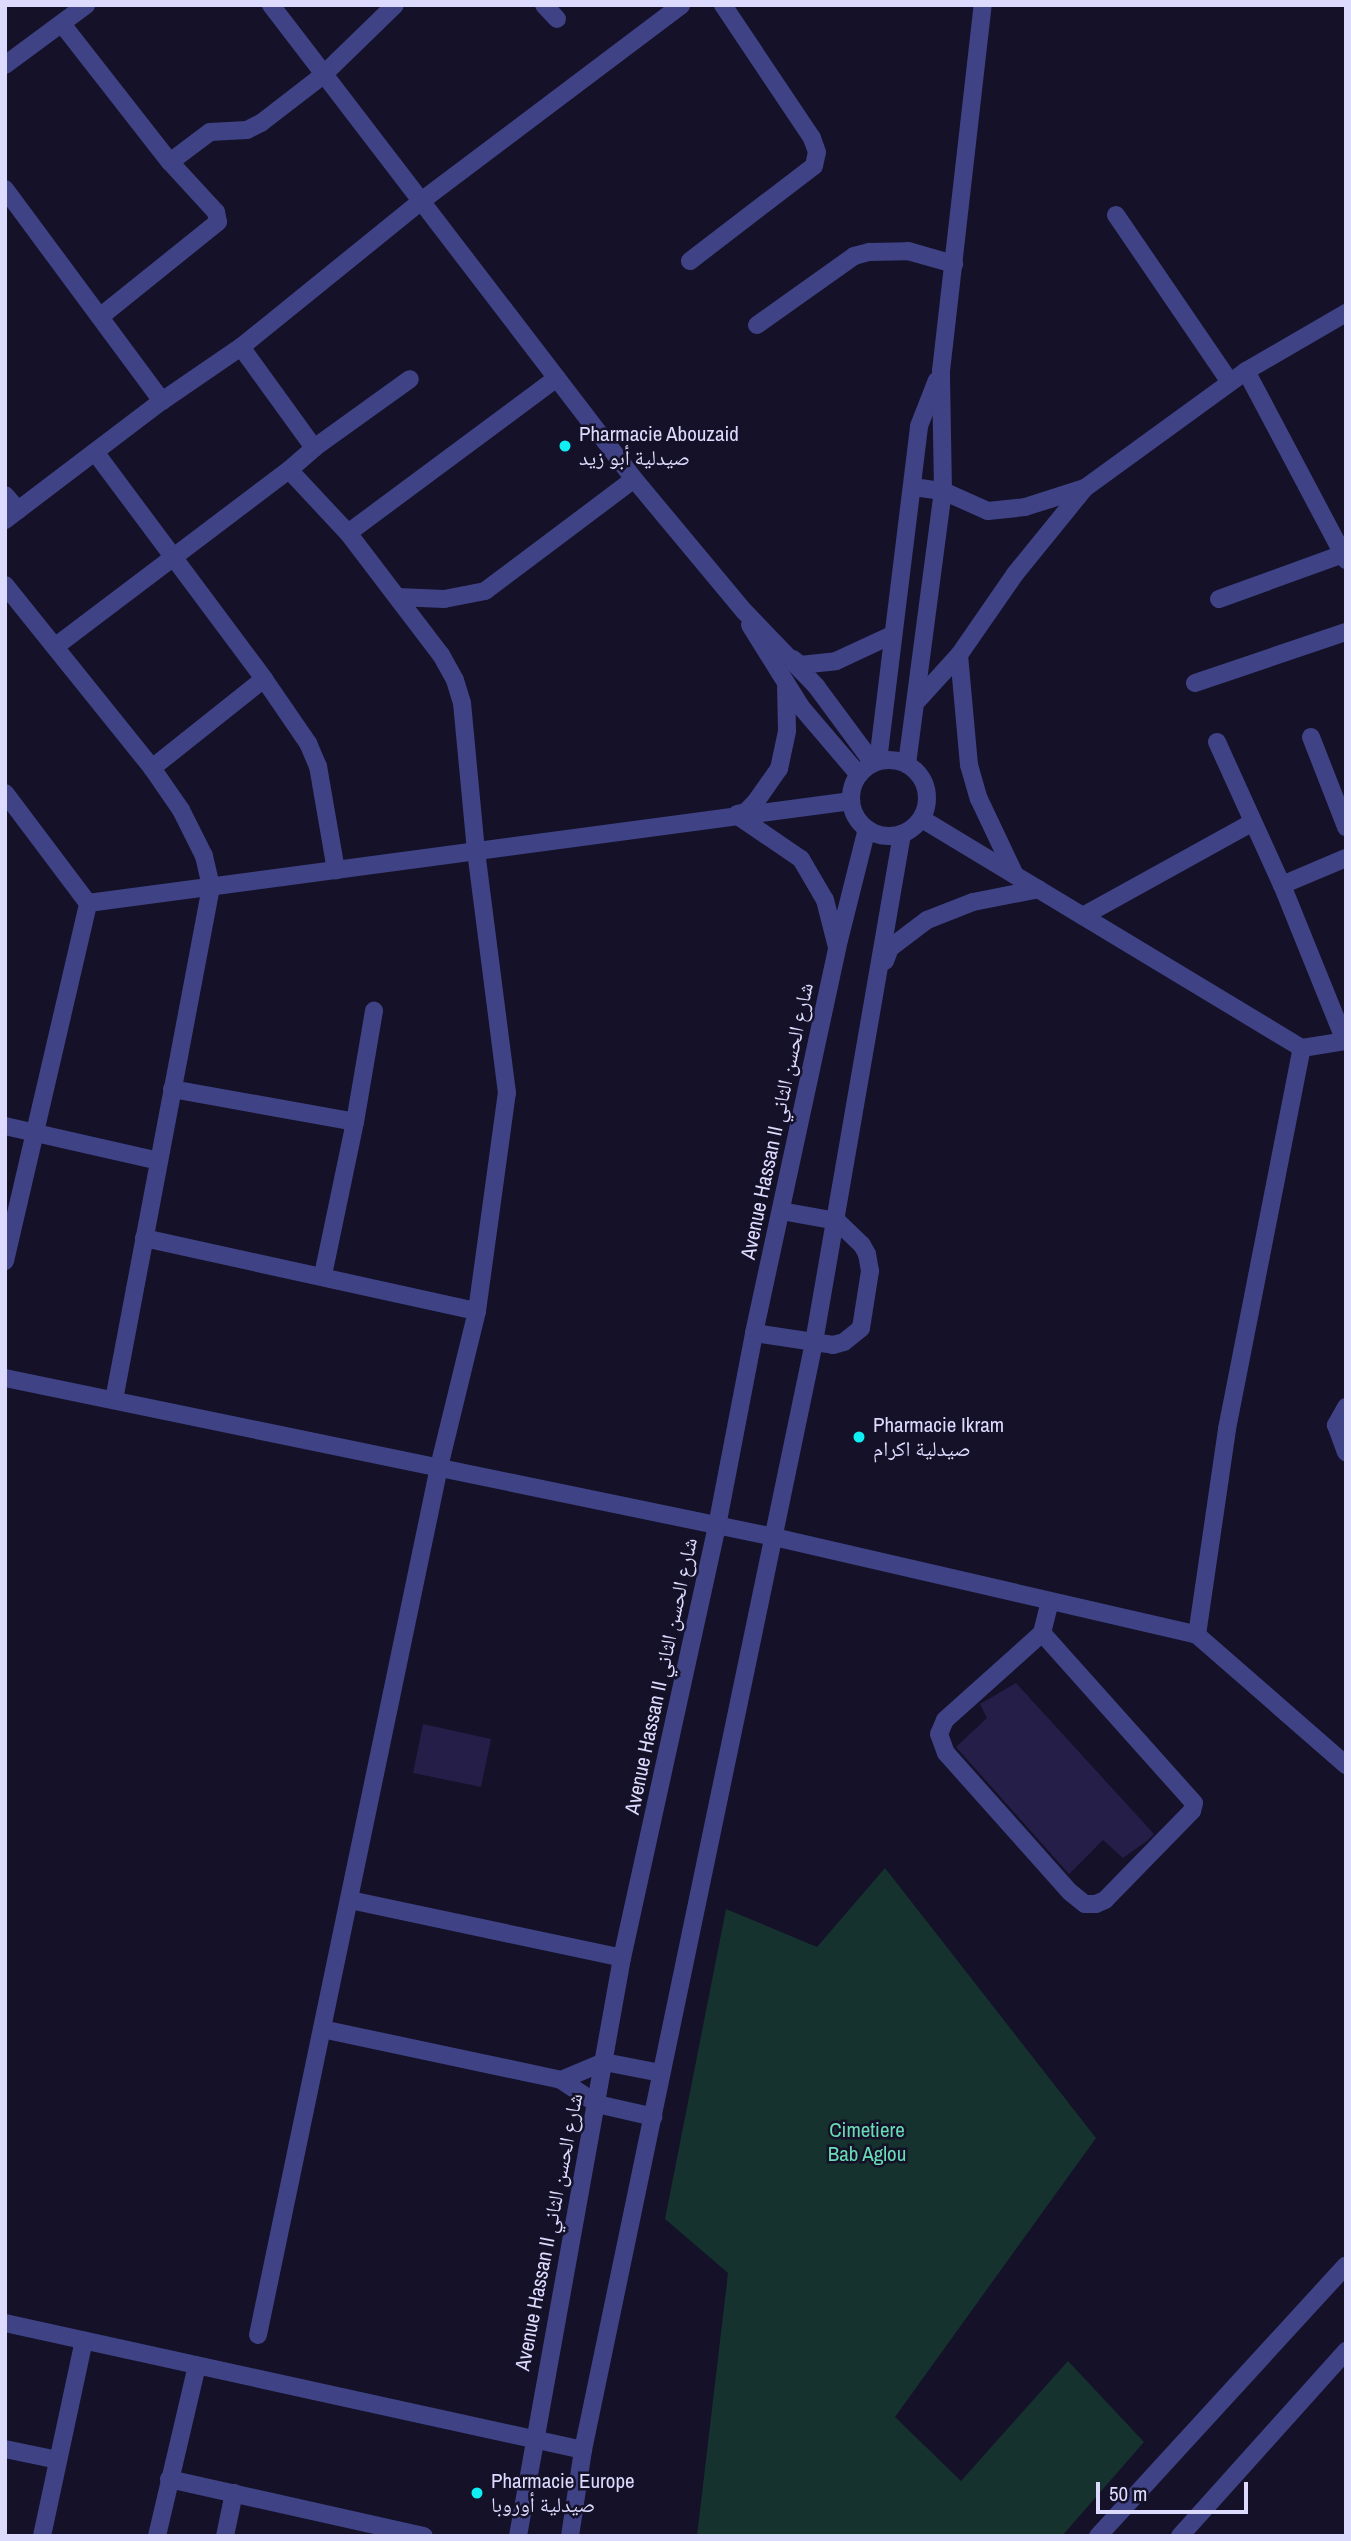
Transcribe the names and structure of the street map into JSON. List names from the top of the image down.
{
  "streets": {
    "street": ["Avenue Hassan II شارع الحسن الثاني"]
  },
  "parks": ["Cimetiere Bab Aglou"],
  "places": ["Pharmacie Abouzaid صيدلية أبو زيد", "Pharmacie Ikram صيدلية اكرام", "Pharmacie Europe صيدلية أوروبا"],
  "scale_bar": "50 m"
}
